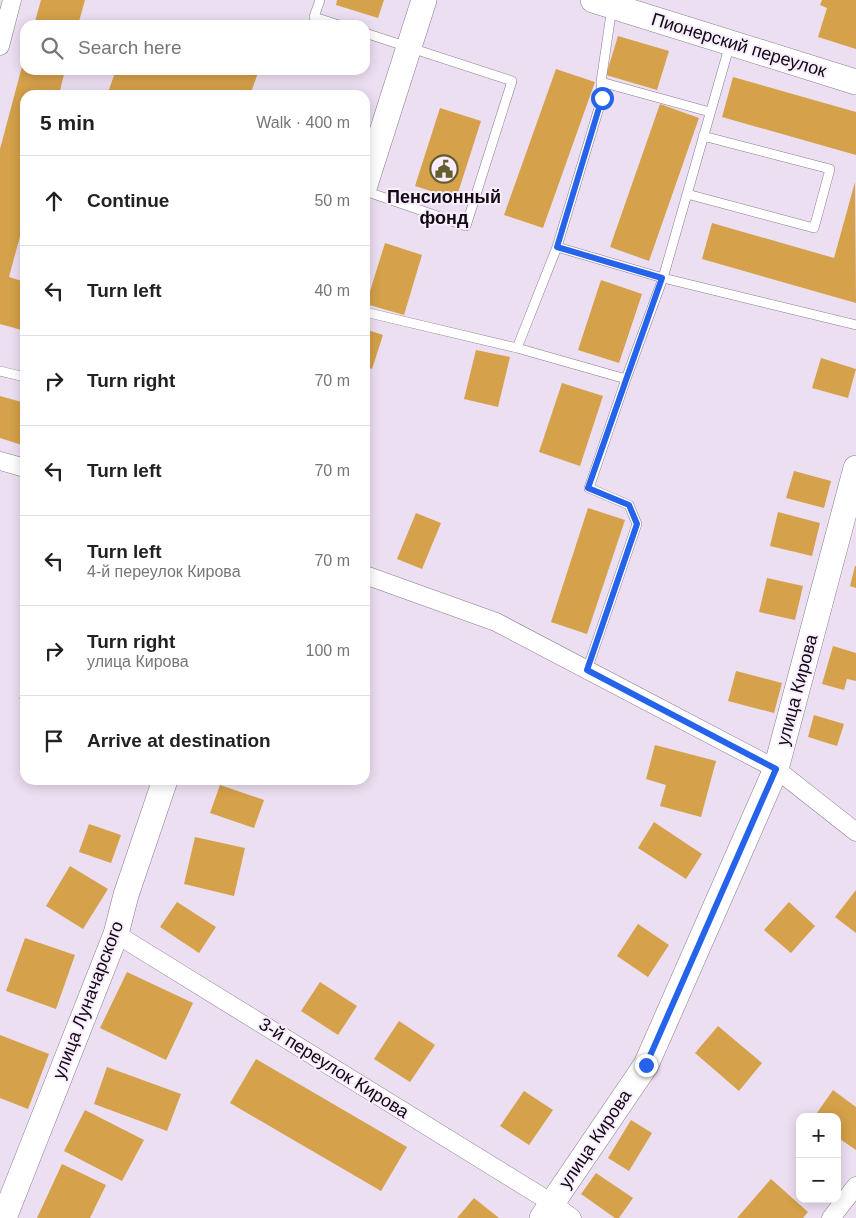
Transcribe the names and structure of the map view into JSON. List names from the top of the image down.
{
  "streets": {
    "street": [
      "Пионерский переулок",
      "улица Кирова",
      "улица Луначарского",
      "3-й переулок Кирова"
    ]
  },
  "crossings": [
    ["улица Кирова", "3-й переулок Кирова"],
    ["улица Луначарского", "3-й переулок Кирова"]
  ],
  "places": {
    "public building": ["Пенсионный фонд"]
  },
  "page": {
    "search": "Search here",
    "heading": ["5 min", "Walk · 400 m"],
    "list": [
      ["Continue", "50 m"],
      ["Turn left", "40 m"],
      ["Turn right", "70 m"],
      ["Turn left", "70 m"],
      ["Turn left", "4-й переулок Кирова", "70 m"],
      ["Turn right", "улица Кирова", "100 m"],
      "Arrive at destination"
    ],
    "map_buttons": ["+", "−"]
  }
}
